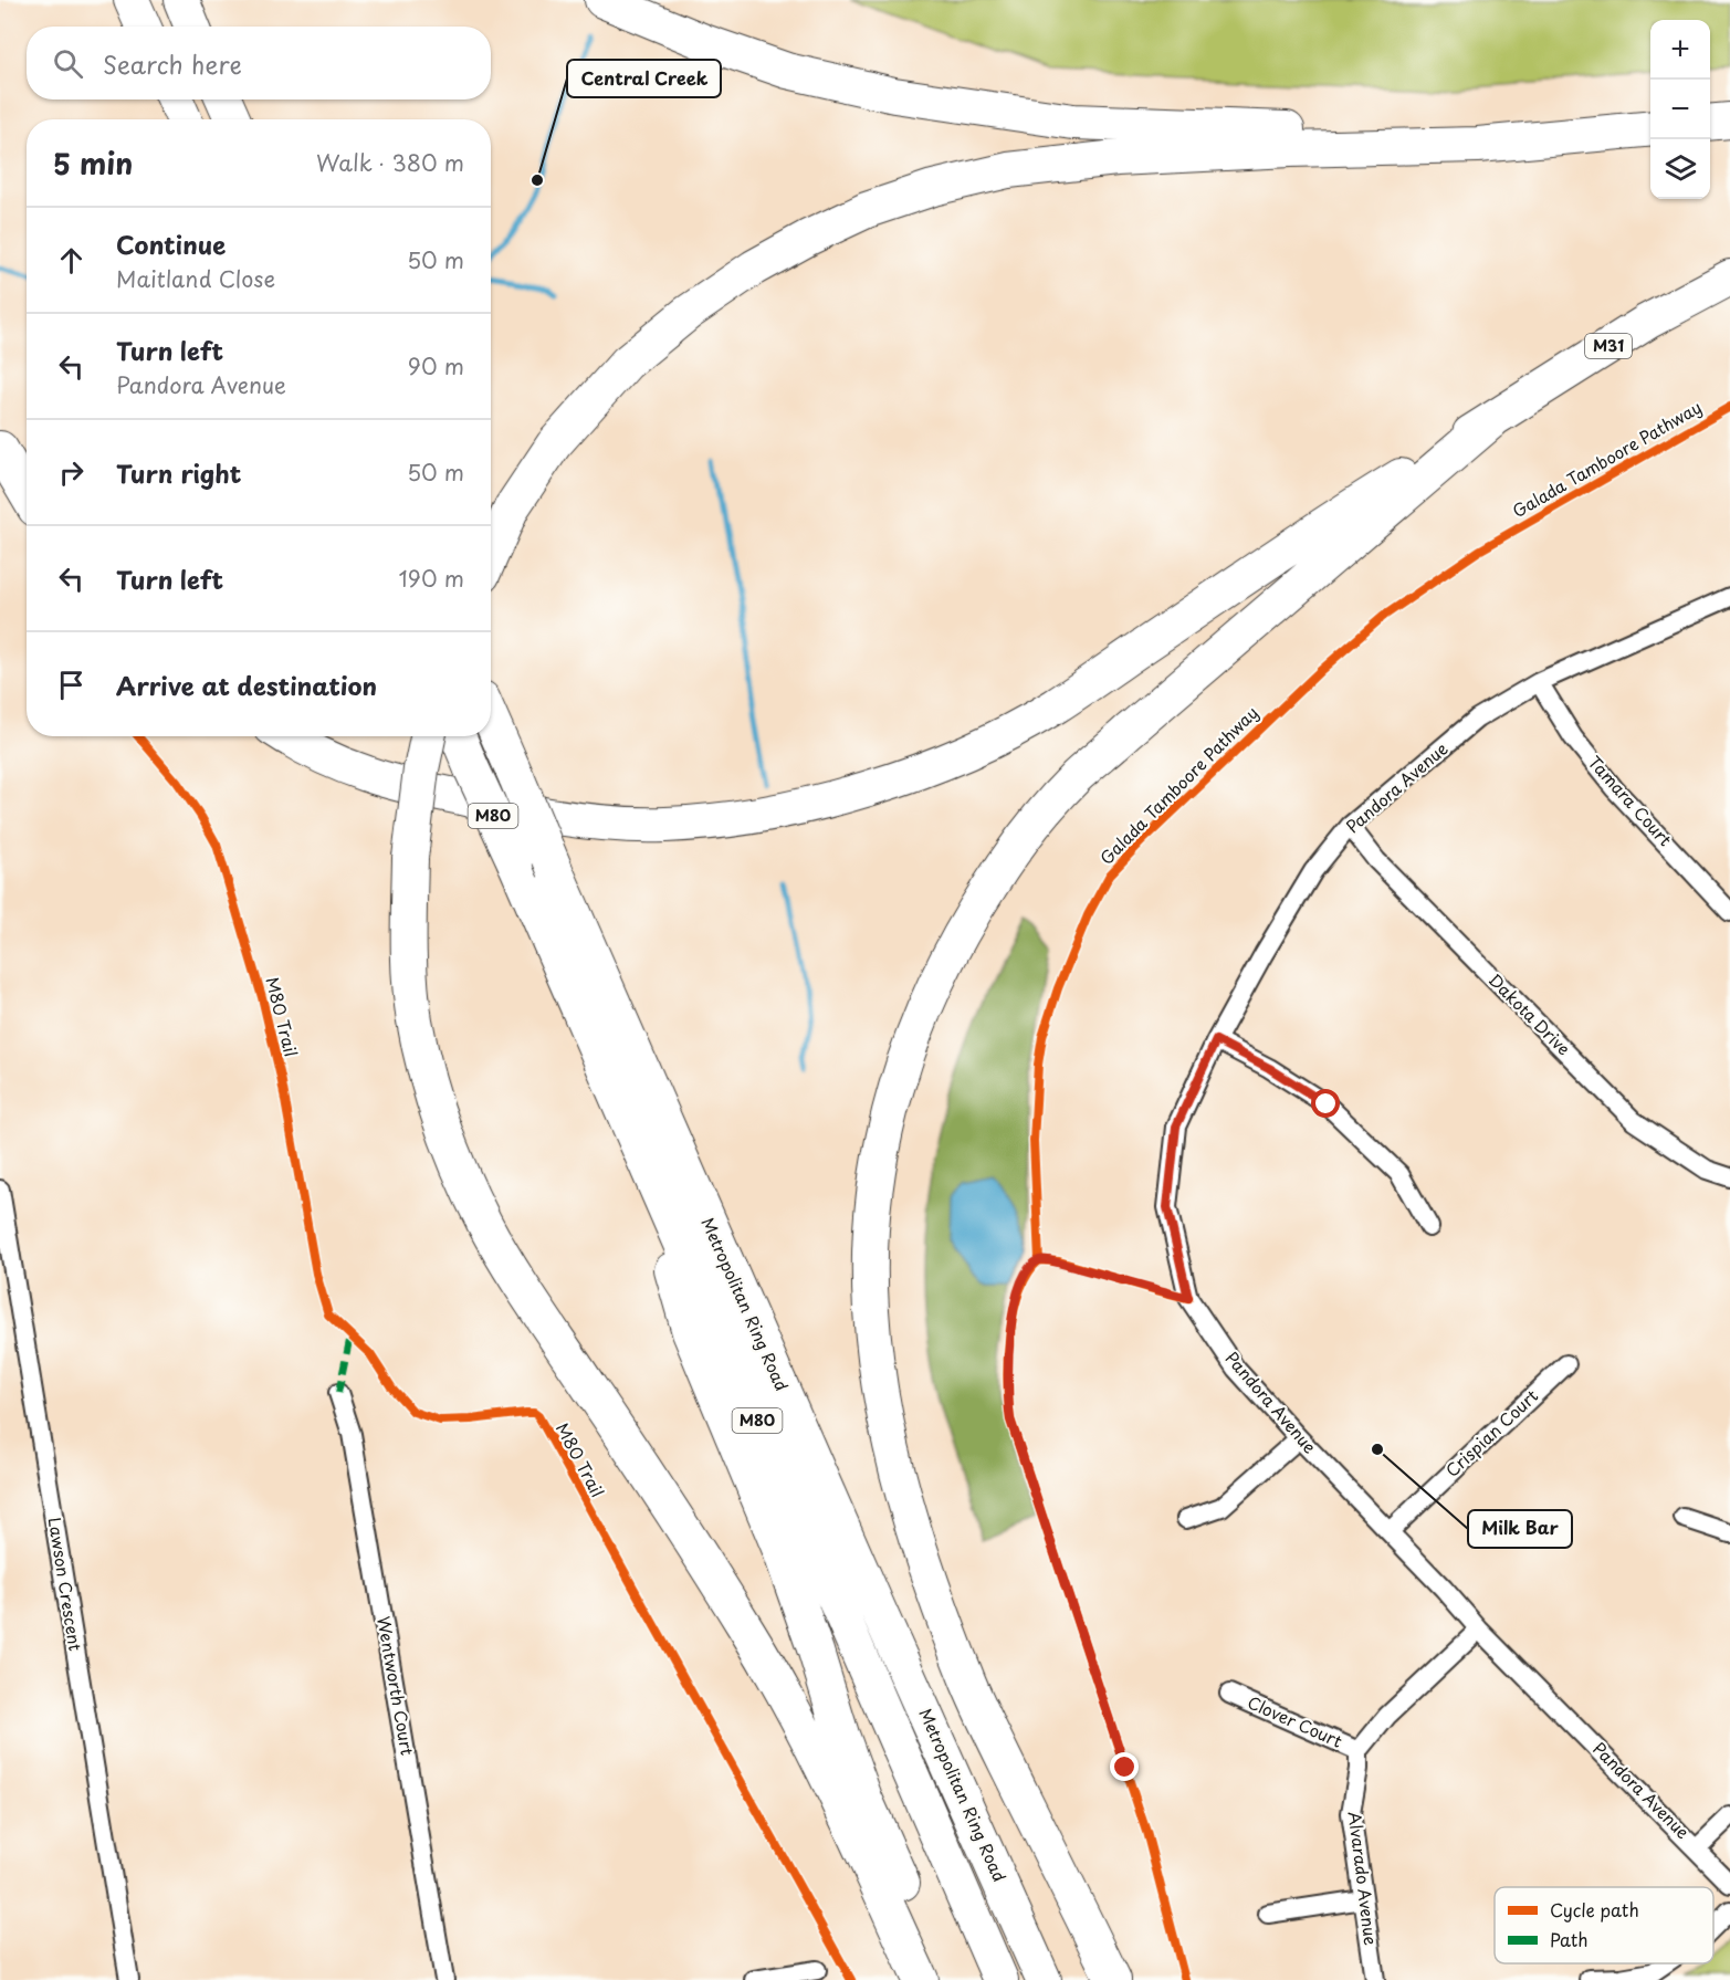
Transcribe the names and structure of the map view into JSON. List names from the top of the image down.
{
  "streets": {
    "highway": ["M31", "M80", "Metropolitan Ring Road"],
    "street": [
      "Pandora Avenue",
      "Tamara Court",
      "Dakota Drive",
      "Crispian Court",
      "Lawson Crescent",
      "Wentworth Court",
      "Clover Court",
      "Alvarado Avenue"
    ],
    "cycle path": ["Galada Tamboore Pathway", "M80 Trail"]
  },
  "crossings": [
    ["Pandora Avenue", "Tamara Court"],
    ["Pandora Avenue", "Dakota Drive"],
    ["Pandora Avenue", "Crispian Court"],
    ["Clover Court", "Alvarado Avenue"]
  ],
  "places": ["Central Creek", "Milk Bar"],
  "legend": ["Cycle path", "Path"],
  "page": {
    "map_buttons": ["+", "−"],
    "search": "Search here",
    "heading": ["5 min", "Walk · 380 m"],
    "list": [
      ["Continue", "Maitland Close", "50 m"],
      ["Turn left", "Pandora Avenue", "90 m"],
      ["Turn right", "50 m"],
      ["Turn left", "190 m"],
      "Arrive at destination"
    ]
  }
}
